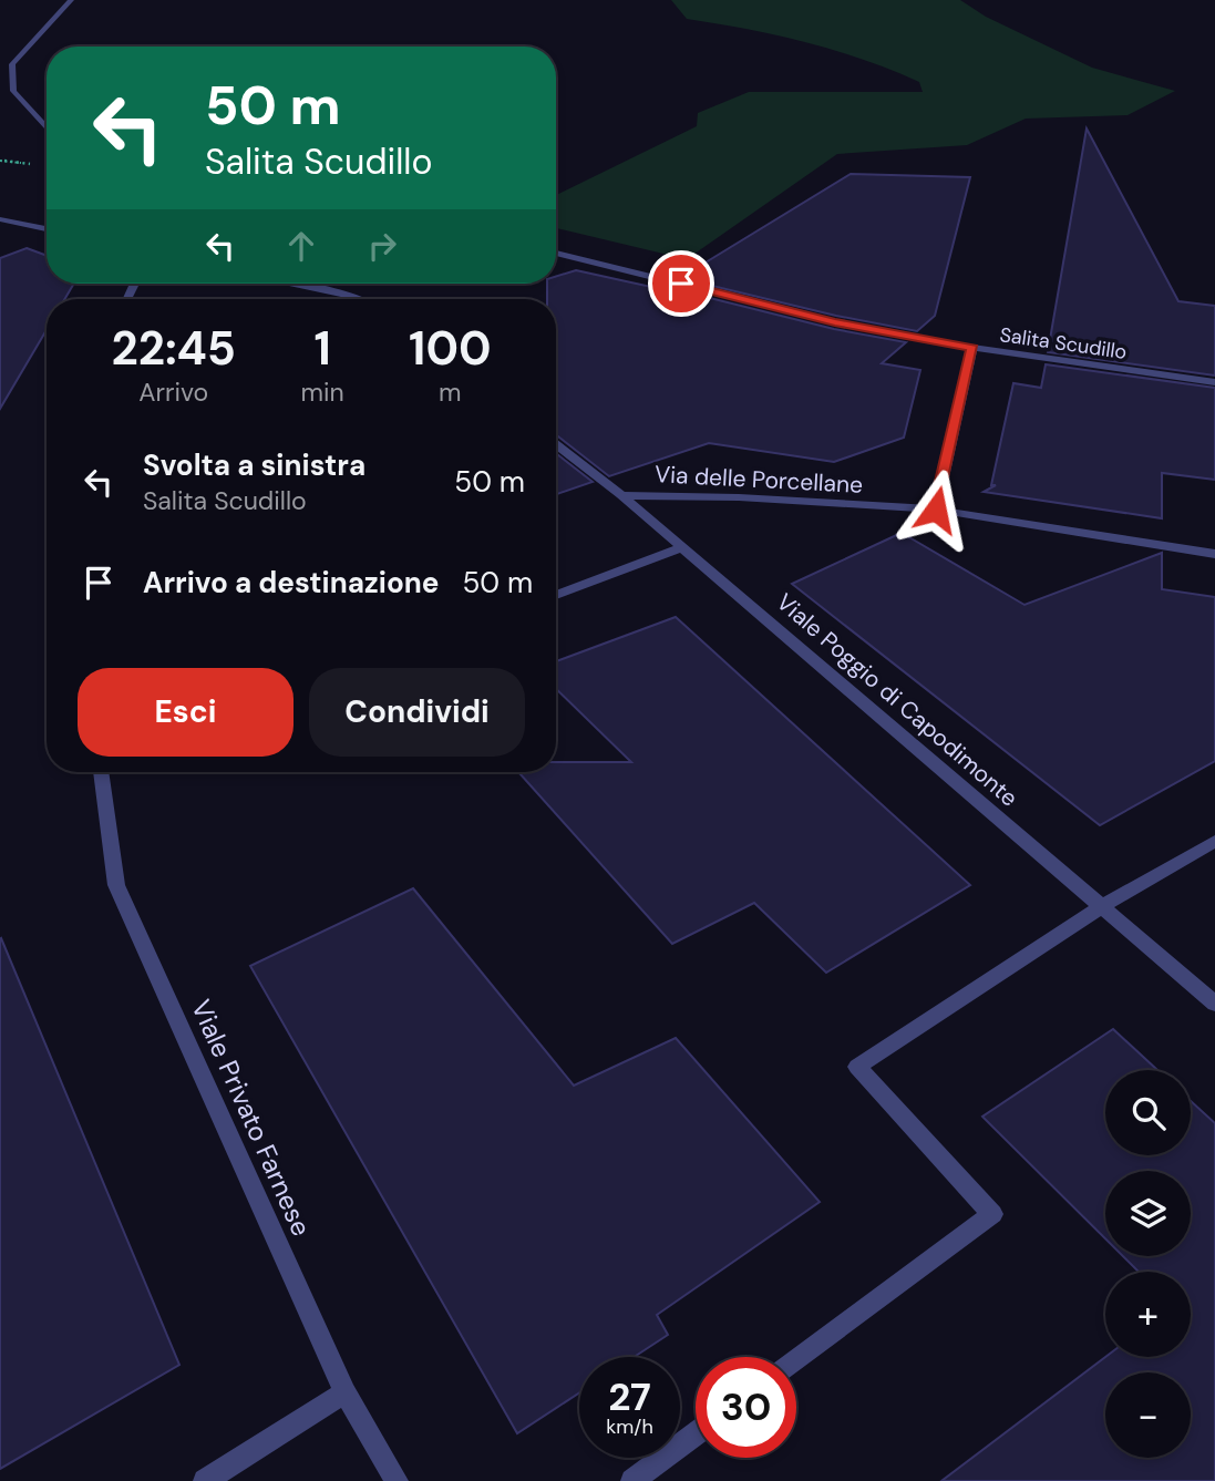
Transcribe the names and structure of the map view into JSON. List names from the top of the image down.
{
  "streets": {
    "street": [
      "Salita Scudillo",
      "Via delle Porcellane",
      "Viale Poggio di Capodimonte",
      "Viale Privato Farnese"
    ]
  },
  "crossings": [
    ["Via delle Porcellane", "Viale Poggio di Capodimonte"]
  ],
  "page": {
    "turn": ["50 m", "Salita Scudillo"],
    "eta": [
      "22:45",
      "Arrivo",
      "1",
      "min",
      "100",
      "m"
    ],
    "list": [
      {
        "name": "Svolta a sinistra",
        "note": "Salita Scudillo",
        "value": "50 m"
      },
      {
        "name": "Arrivo a destinazione",
        "value": "50 m"
      }
    ],
    "buttons": ["Esci", "Condividi"],
    "map_buttons": ["+", "−"],
    "speed": "27 km/h",
    "limit": "30"
  }
}
